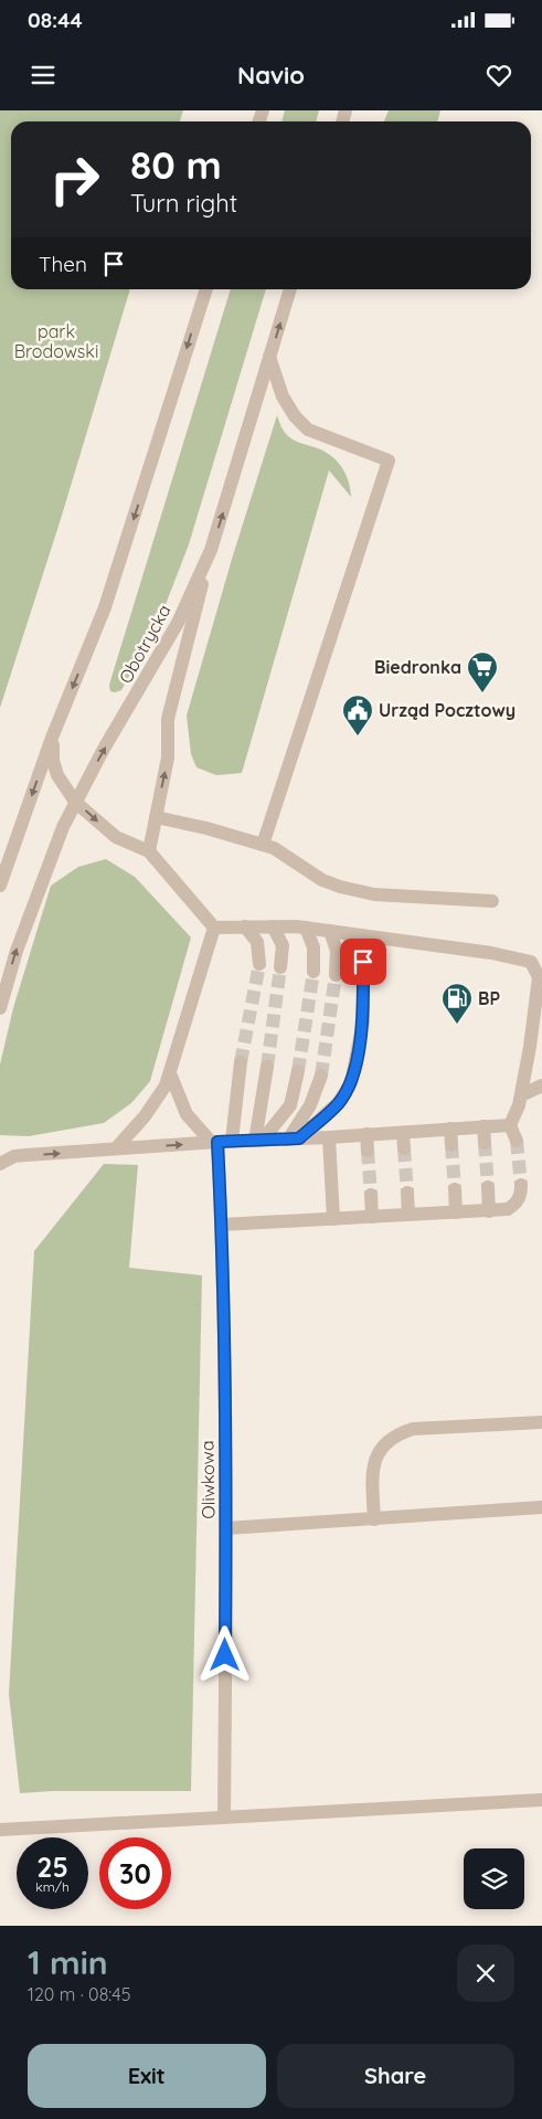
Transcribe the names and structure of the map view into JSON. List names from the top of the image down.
{
  "streets": {
    "street": ["Obotrycka", "Oliwkowa"]
  },
  "parks": ["park Brodowski"],
  "places": {
    "supermarket": ["Biedronka"],
    "public building": ["Urząd Pocztowy"],
    "fuel station": ["BP"]
  },
  "page": {
    "status": "08:44",
    "header": "Navio",
    "turn": ["80 m", "Turn right"],
    "then": "Then",
    "speed": "25 km/h",
    "limit": "30",
    "heading": ["1 min", "120 m · 08:45"],
    "buttons": ["Exit", "Share"]
  }
}
